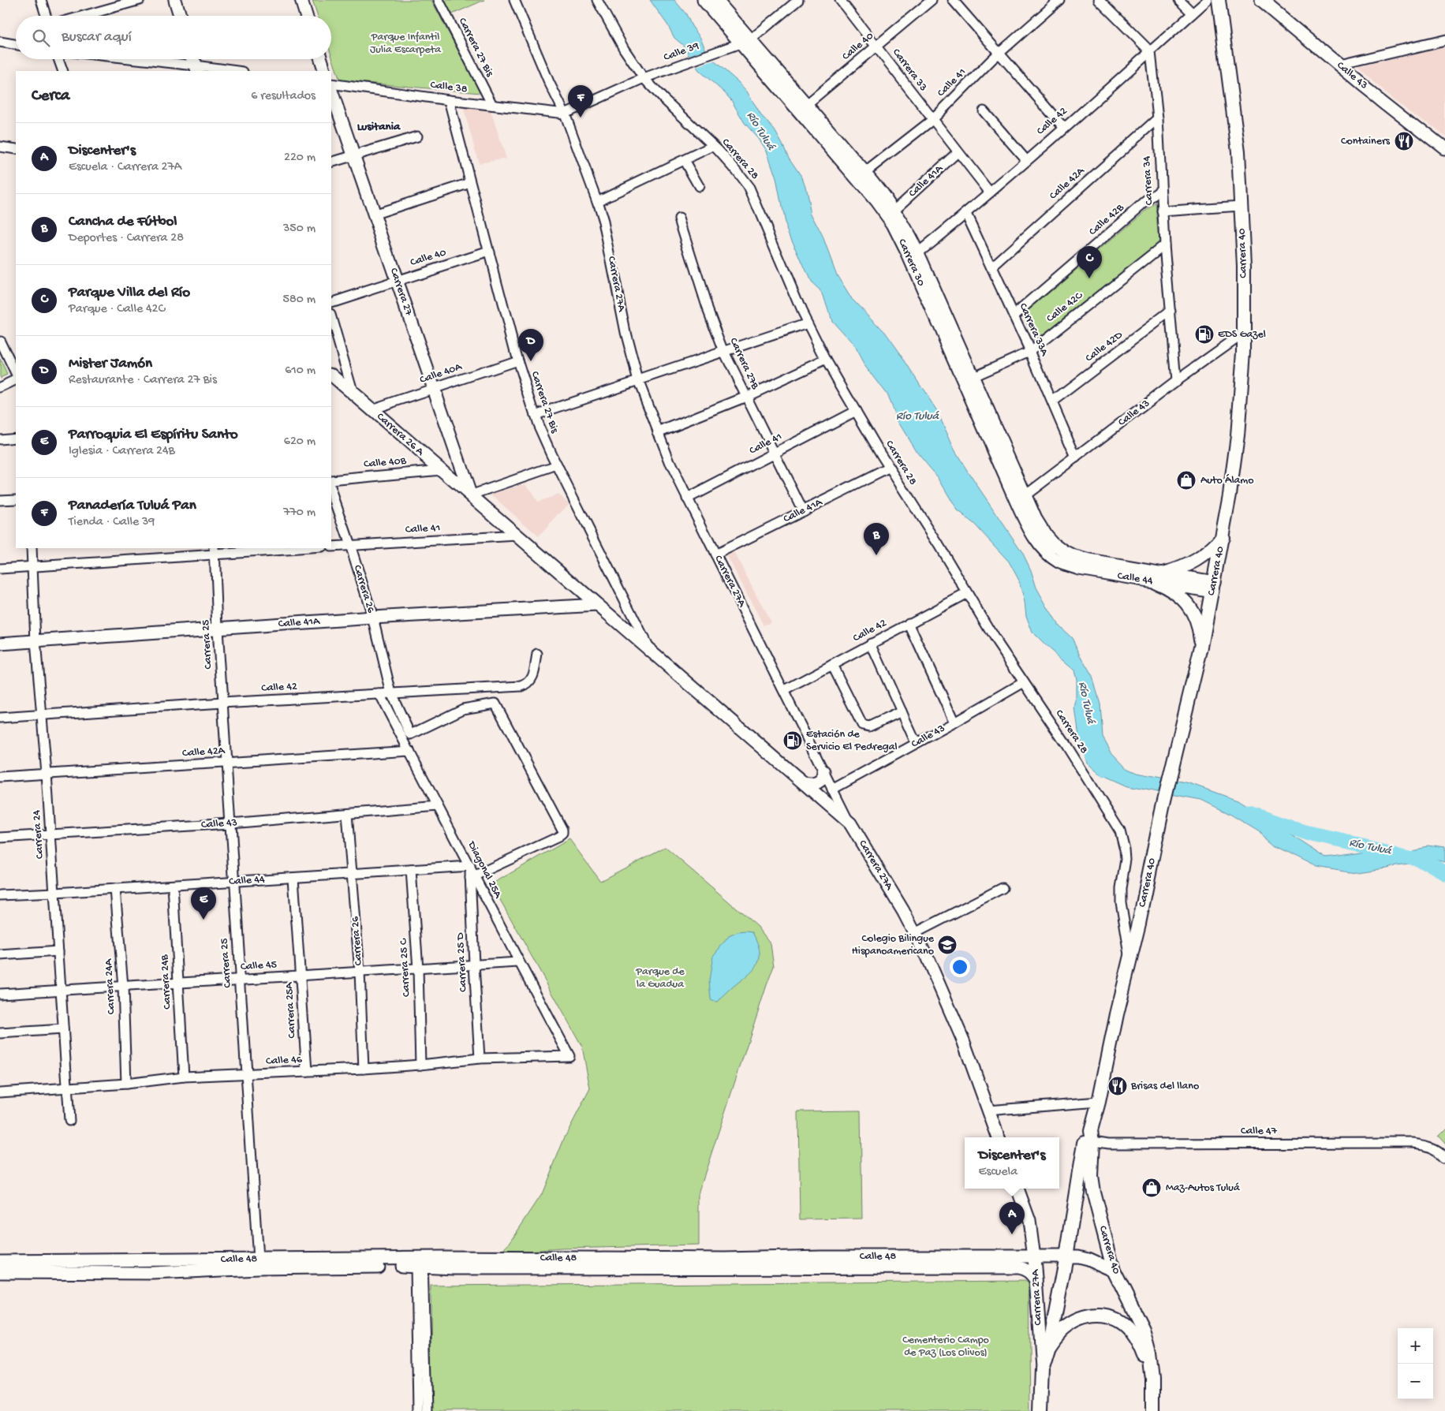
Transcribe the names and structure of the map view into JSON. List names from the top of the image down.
{
  "streets": {
    "main road": [
      "Calle 43",
      "Calle 41A",
      "Carrera 40",
      "Carrera 30",
      "Carrera 27A",
      "Carrera 27",
      "Carrera 26 A",
      "Calle 44",
      "Calle 48"
    ],
    "street": [
      "Calle 40",
      "Carrera 27 Bis",
      "Calle 39",
      "Carrera 33",
      "Calle 41",
      "Calle 38",
      "Calle 42",
      "Carrera 28",
      "Carrera 34",
      "Calle 42A",
      "Calle 42B",
      "Calle 42C",
      "Carrera 33A",
      "Calle 42D",
      "Carrera 27B",
      "Calle 40A",
      "Calle 40B",
      "Carrera 26",
      "Carrera 25",
      "Carrera 24",
      "Diagonal 25A",
      "Carrera 25 D",
      "Calle 45",
      "Carrera 25 C",
      "Carrera 24B",
      "Carrera 24A",
      "Carrera 25A",
      "Calle 46",
      "Calle 47"
    ]
  },
  "crossings": [
    ["Calle 40", "Carrera 27 Bis"],
    ["Calle 40", "Carrera 33"],
    ["Calle 40", "Carrera 30"],
    ["Calle 40", "Carrera 27"],
    ["Carrera 27 Bis", "Calle 38"],
    ["Carrera 27 Bis", "Calle 40A"],
    ["Carrera 27 Bis", "Carrera 26 A"],
    ["Calle 39", "Calle 38"],
    ["Calle 39", "Carrera 28"],
    ["Calle 39", "Carrera 30"],
    ["Calle 39", "Carrera 27A"],
    ["Carrera 33", "Calle 41"],
    ["Carrera 33", "Calle 42"],
    ["Carrera 33", "Calle 41A"],
    ["Calle 43", "Carrera 28"],
    ["Calle 43", "Carrera 34"],
    ["Calle 43", "Carrera 40"],
    ["Calle 43", "Carrera 30"],
    ["Calle 43", "Carrera 27A"],
    ["Calle 43", "Carrera 33A"],
    ["Calle 43", "Carrera 26"],
    ["Calle 43", "Carrera 25"],
    ["Calle 43", "Carrera 24"],
    ["Calle 43", "Diagonal 25A"],
    ["Calle 41", "Carrera 28"],
    ["Calle 41", "Carrera 30"],
    ["Calle 41", "Carrera 27A"],
    ["Calle 41", "Carrera 27B"],
    ["Calle 41", "Carrera 26 A"],
    ["Calle 41", "Carrera 26"],
    ["Calle 38", "Carrera 27A"],
    ["Calle 42", "Carrera 28"],
    ["Calle 42", "Carrera 34"],
    ["Calle 42", "Carrera 30"],
    ["Calle 42", "Carrera 27A"],
    ["Calle 42", "Carrera 33A"],
    ["Calle 42", "Carrera 26"],
    ["Calle 42", "Carrera 25"],
    ["Calle 42", "Carrera 24"],
    ["Calle 42", "Diagonal 25A"],
    ["Carrera 28", "Calle 41A"],
    ["Carrera 28", "Carrera 40"],
    ["Carrera 34", "Calle 42A"],
    ["Carrera 34", "Calle 42B"],
    ["Carrera 34", "Calle 42C"],
    ["Carrera 34", "Calle 42D"],
    ["Calle 41A", "Carrera 30"],
    ["Calle 41A", "Carrera 27A"],
    ["Calle 41A", "Carrera 27B"],
    ["Calle 41A", "Carrera 26 A"],
    ["Calle 41A", "Carrera 26"],
    ["Calle 41A", "Carrera 25"],
    ["Calle 41A", "Carrera 24"],
    ["Calle 42A", "Carrera 33A"],
    ["Calle 42A", "Carrera 25"],
    ["Calle 42A", "Carrera 24"],
    ["Calle 42A", "Diagonal 25A"],
    ["Calle 42B", "Carrera 33A"],
    ["Carrera 40", "Carrera 27A"],
    ["Carrera 40", "Calle 44"],
    ["Carrera 40", "Calle 47"],
    ["Carrera 40", "Calle 48"],
    ["Carrera 30", "Calle 42C"],
    ["Carrera 30", "Calle 44"],
    ["Carrera 27A", "Carrera 26 A"],
    ["Carrera 27A", "Calle 48"],
    ["Carrera 27", "Calle 40A"],
    ["Carrera 27", "Carrera 26 A"],
    ["Calle 42C", "Carrera 33A"],
    ["Carrera 33A", "Calle 42D"],
    ["Calle 40A", "Carrera 26 A"],
    ["Carrera 26 A", "Calle 40B"],
    ["Calle 44", "Carrera 26"],
    ["Calle 44", "Carrera 25"],
    ["Calle 44", "Carrera 24"],
    ["Calle 44", "Diagonal 25A"],
    ["Calle 44", "Carrera 25 C"],
    ["Calle 44", "Carrera 24B"],
    ["Calle 44", "Carrera 24A"],
    ["Calle 44", "Carrera 25A"],
    ["Carrera 26", "Diagonal 25A"],
    ["Carrera 26", "Carrera 25 D"],
    ["Carrera 26", "Calle 45"],
    ["Carrera 26", "Calle 46"],
    ["Carrera 25", "Calle 45"],
    ["Carrera 25", "Calle 46"],
    ["Carrera 25", "Calle 48"],
    ["Carrera 24", "Calle 45"],
    ["Carrera 24", "Calle 46"],
    ["Diagonal 25A", "Carrera 25 D"],
    ["Diagonal 25A", "Calle 45"],
    ["Diagonal 25A", "Calle 46"],
    ["Carrera 25 D", "Calle 45"],
    ["Carrera 25 D", "Calle 46"],
    ["Calle 45", "Carrera 25 C"],
    ["Calle 45", "Carrera 24B"],
    ["Calle 45", "Carrera 24A"],
    ["Calle 45", "Carrera 25A"],
    ["Carrera 25 C", "Calle 46"],
    ["Carrera 24B", "Calle 46"],
    ["Carrera 24A", "Calle 46"],
    ["Carrera 25A", "Calle 46"]
  ],
  "districts": ["Lusitania"],
  "water": ["Río Tuluá"],
  "parks": ["Parque Infantil Julia Escarpeta", "Parque de la Guadua", "Cementerio Campo de Paz (Los Olivos)"],
  "places": {
    "restaurant": ["Containers", "Brisas del llano"],
    "fuel station": ["EDS Gazel", "Estación de Servicio El Pedregal"],
    "shop": ["Auto Álamo", "Maz-Autos Tuluá"],
    "school or university": ["Colegio Bilingue Hispanoamericano"]
  },
  "page": {
    "search": "Buscar aquí",
    "heading": ["Cerca", "6 resultados"],
    "pins": [
      "F",
      "C",
      "D",
      "B",
      "E",
      "A"
    ],
    "list": [
      {
        "mark": "A",
        "name": "Discenter's",
        "note": "Escuela · Carrera 27A",
        "value": "220 m"
      },
      {
        "mark": "B",
        "name": "Cancha de Fútbol",
        "note": "Deportes · Carrera 28",
        "value": "350 m"
      },
      {
        "mark": "C",
        "name": "Parque Villa del Río",
        "note": "Parque · Calle 42C",
        "value": "580 m"
      },
      {
        "mark": "D",
        "name": "Mister Jamón",
        "note": "Restaurante · Carrera 27 Bis",
        "value": "610 m"
      },
      {
        "mark": "E",
        "name": "Parroquia El Espíritu Santo",
        "note": "Iglesia · Carrera 24B",
        "value": "620 m"
      },
      {
        "mark": "F",
        "name": "Panadería Tuluá Pan",
        "note": "Tienda · Calle 39",
        "value": "770 m"
      }
    ],
    "popup": ["Discenter's", "Escuela"],
    "map_buttons": ["+", "−"]
  }
}
